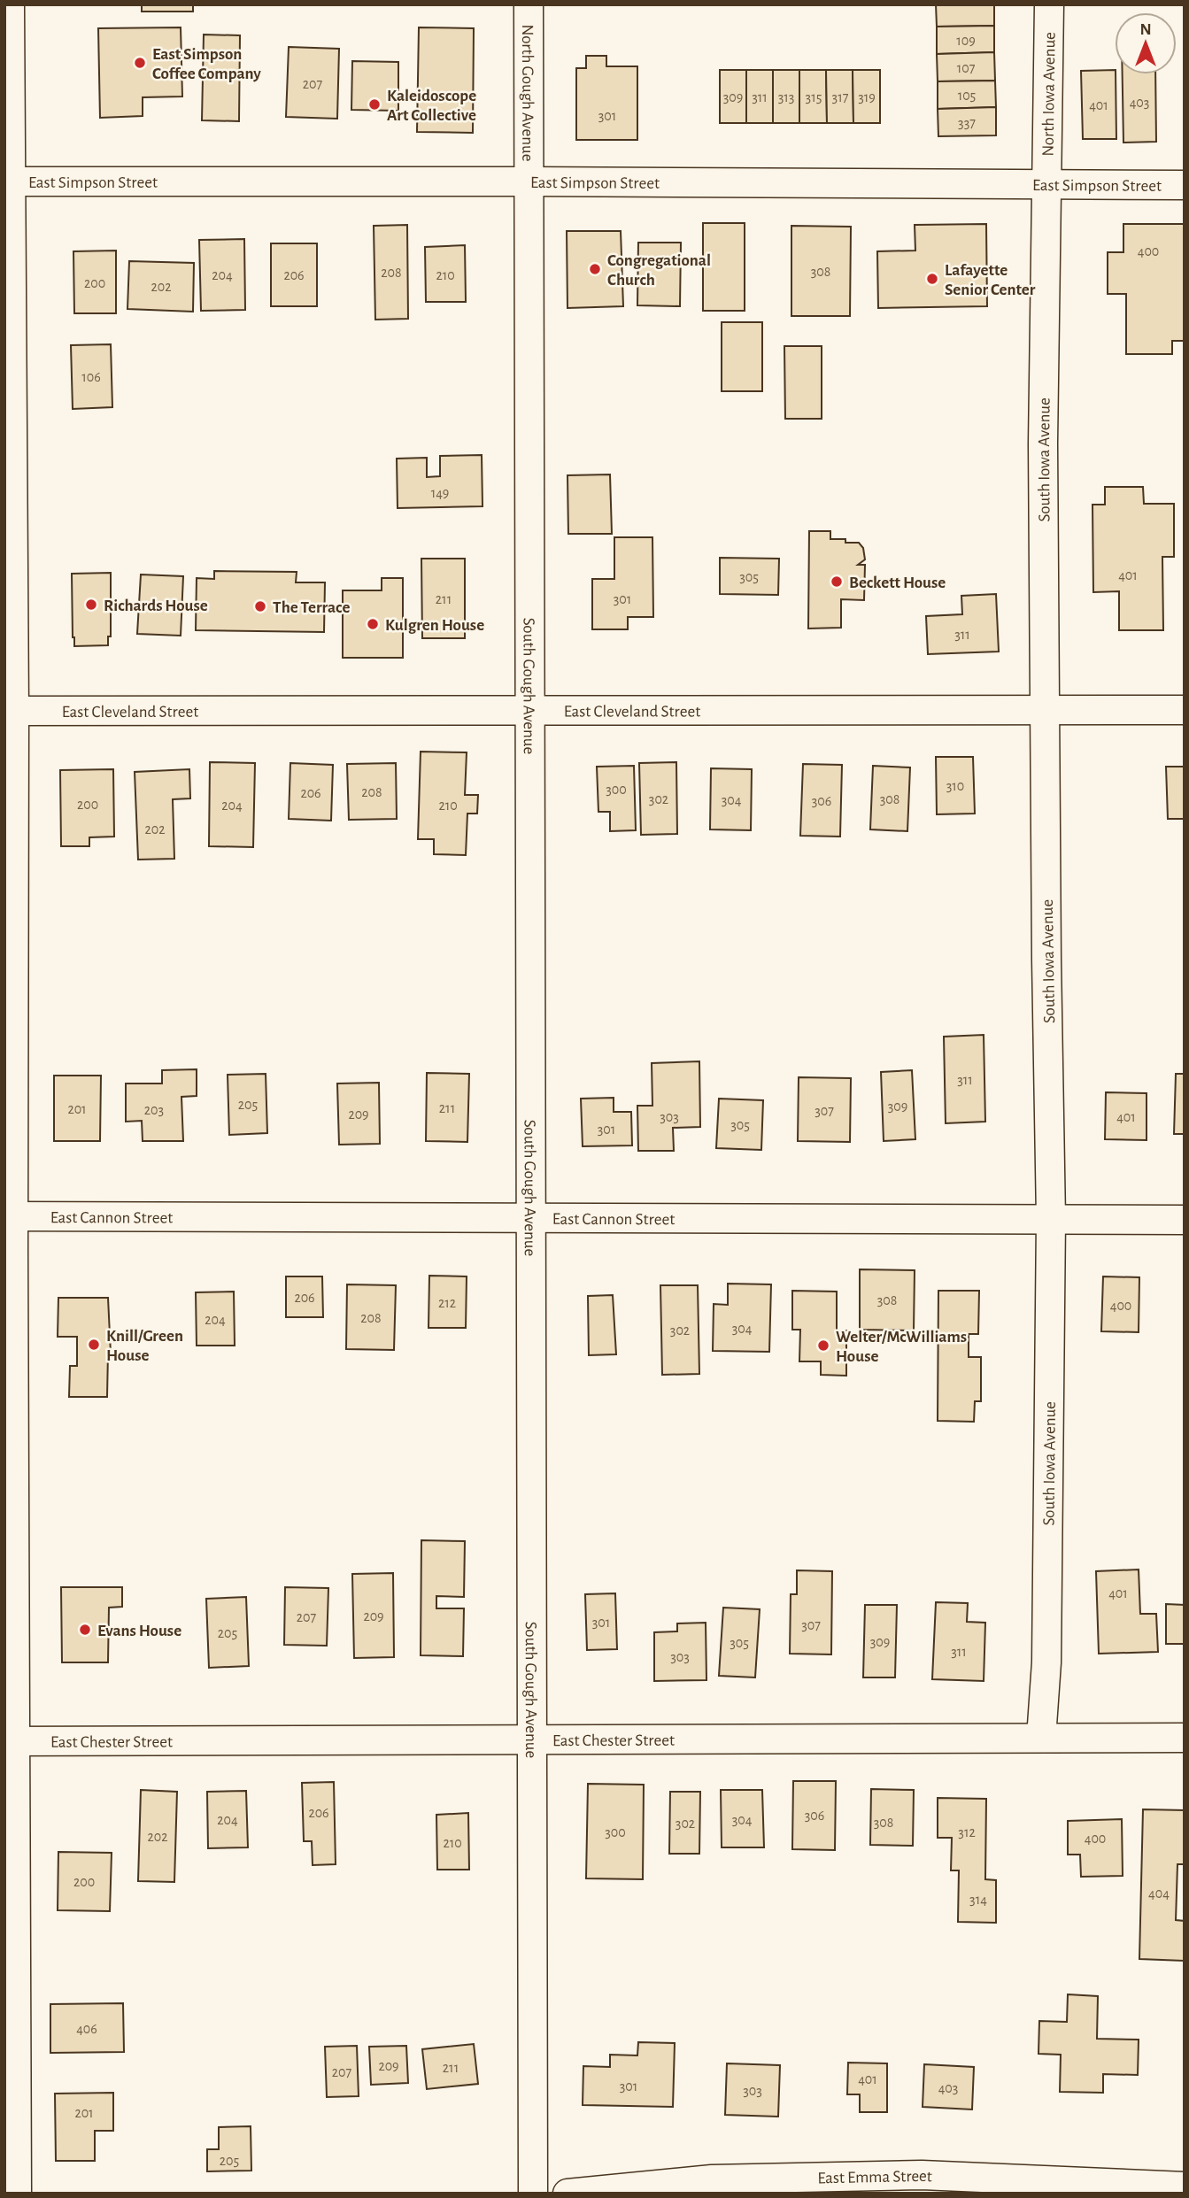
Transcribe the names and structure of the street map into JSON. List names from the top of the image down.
{
  "streets": {
    "street": [
      "North Gough Avenue",
      "North Iowa Avenue",
      "East Simpson Street",
      "South Iowa Avenue",
      "South Gough Avenue",
      "East Cleveland Street",
      "East Cannon Street",
      "East Chester Street",
      "East Emma Street"
    ]
  },
  "crossings": [
    ["North Gough Avenue", "East Simpson Street"],
    ["North Gough Avenue", "South Gough Avenue"],
    ["North Iowa Avenue", "East Simpson Street"],
    ["North Iowa Avenue", "South Iowa Avenue"],
    ["East Simpson Street", "South Iowa Avenue"],
    ["East Simpson Street", "South Gough Avenue"],
    ["South Iowa Avenue", "East Cleveland Street"],
    ["South Iowa Avenue", "East Cannon Street"],
    ["South Iowa Avenue", "East Chester Street"],
    ["South Gough Avenue", "East Cleveland Street"],
    ["South Gough Avenue", "East Cannon Street"],
    ["South Gough Avenue", "East Chester Street"]
  ],
  "places": [
    "East Simpson Coffee Company",
    "Kaleidoscope Art Collective",
    "Congregational Church",
    "Lafayette Senior Center",
    "Beckett House",
    "Richards House",
    "The Terrace",
    "Kulgren House",
    "Knill/Green House",
    "Welter/McWilliams House",
    "Evans House"
  ],
  "house_numbers": [
    "109",
    "107",
    "207",
    "105",
    "309",
    "311",
    "313",
    "315",
    "317",
    "319",
    "403",
    "401",
    "301",
    "337",
    "400",
    "308",
    "208",
    "204",
    "206",
    "210",
    "200",
    "202",
    "106",
    "149",
    "401",
    "305",
    "211",
    "301",
    "311",
    "310",
    "300",
    "208",
    "206",
    "302",
    "308",
    "304",
    "306",
    "200",
    "204",
    "210",
    "202",
    "311",
    "205",
    "309",
    "211",
    "201",
    "203",
    "307",
    "209",
    "303",
    "401",
    "305",
    "301",
    "206",
    "308",
    "212",
    "400",
    "208",
    "204",
    "304",
    "302",
    "401",
    "209",
    "207",
    "301",
    "307",
    "205",
    "309",
    "305",
    "311",
    "303",
    "206",
    "306",
    "204",
    "304",
    "308",
    "302",
    "300",
    "312",
    "202",
    "400",
    "210",
    "200",
    "404",
    "314",
    "406",
    "209",
    "211",
    "207",
    "401",
    "301",
    "403",
    "303",
    "201",
    "205"
  ],
  "north": "top"
}
